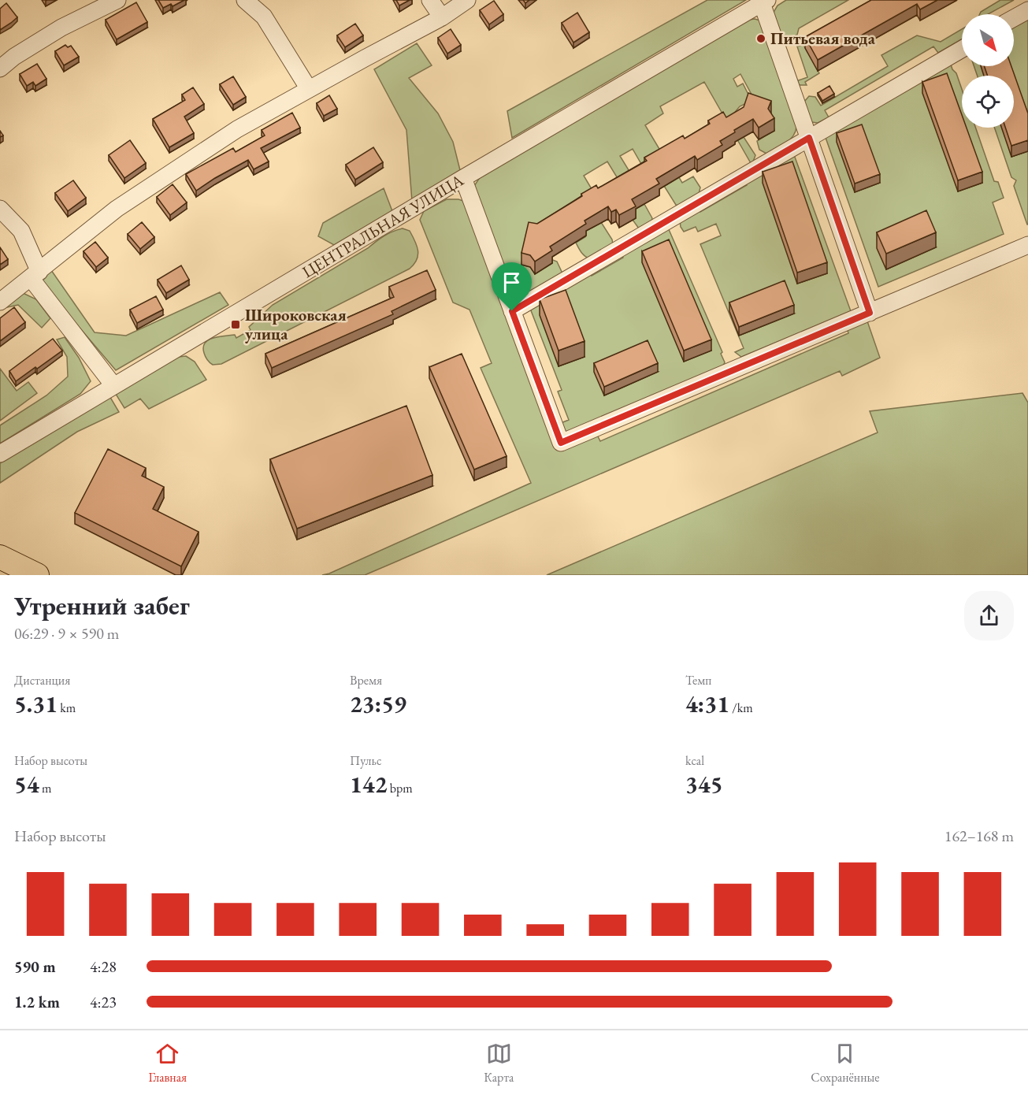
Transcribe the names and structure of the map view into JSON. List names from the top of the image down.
{
  "streets": {
    "street": ["ЦЕНТРАЛЬНАЯ УЛИЦА"]
  },
  "places": {
    "other": ["Питьевая вода"],
    "transit": ["Широковская улица"]
  },
  "north": "bottom right",
  "page": {
    "heading": ["Утренний забег", "06:29 · 9 × 590 m"],
    "stats": [
      ["Дистанция", "5.31 km"],
      ["Время", "23:59"],
      ["Темп", "4:31 /km"],
      ["Набор высоты", "54 m"],
      ["Пульс", "142 bpm"],
      ["kcal", "345"]
    ],
    "chart": ["Набор высоты", "162–168 m"],
    "list": [
      {
        "name": "590 m",
        "note": "4:28"
      },
      {
        "name": "1.2 km",
        "note": "4:23"
      }
    ],
    "tabs": ["Главная", "Карта", "Сохранённые"]
  }
}
